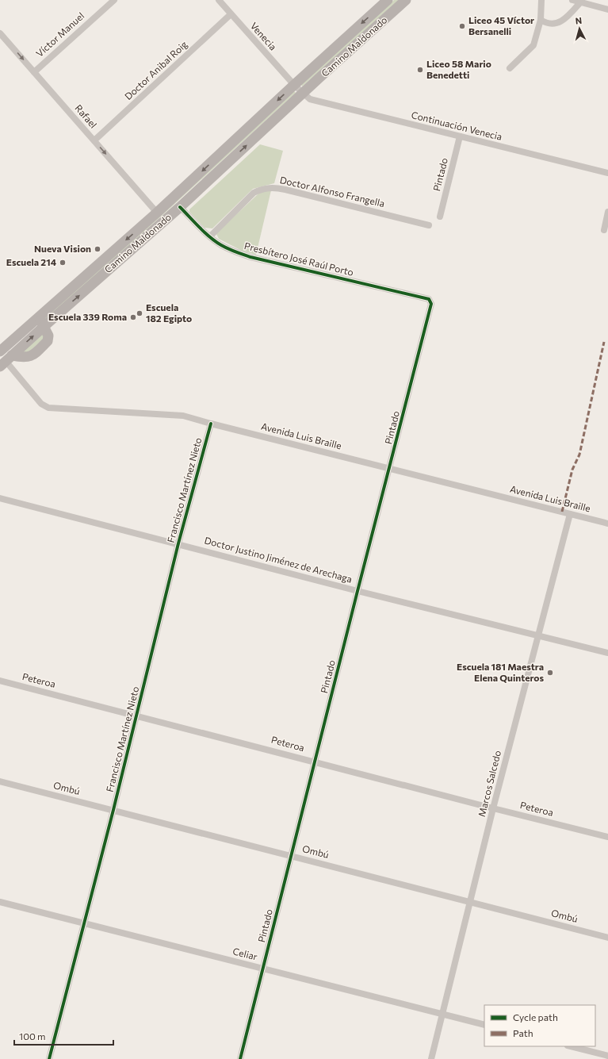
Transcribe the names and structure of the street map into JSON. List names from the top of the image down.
{
  "streets": {
    "main road": ["Camino Maldonado"],
    "street": [
      "Víctor Manuel",
      "Venecia",
      "Doctor Anibal Roig",
      "Rafael",
      "Continuación Venecia",
      "Pintado",
      "Doctor Alfonso Frangella",
      "Presbítero José Raúl Porto",
      "Avenida Luis Braille",
      "Francisco Martínez Nieto",
      "Doctor Justino Jiménez de Arechaga",
      "Peteroa",
      "Marcos Salcedo",
      "Ombú",
      "Celiar"
    ]
  },
  "crossings": [
    ["Víctor Manuel", "Rafael"],
    ["Venecia", "Camino Maldonado"],
    ["Venecia", "Doctor Anibal Roig"],
    ["Camino Maldonado", "Rafael"],
    ["Camino Maldonado", "Continuación Venecia"],
    ["Camino Maldonado", "Presbítero José Raúl Porto"],
    ["Camino Maldonado", "Avenida Luis Braille"],
    ["Doctor Anibal Roig", "Rafael"],
    ["Continuación Venecia", "Pintado"],
    ["Pintado", "Presbítero José Raúl Porto"],
    ["Pintado", "Avenida Luis Braille"],
    ["Pintado", "Doctor Justino Jiménez de Arechaga"],
    ["Pintado", "Peteroa"],
    ["Pintado", "Ombú"],
    ["Pintado", "Celiar"],
    ["Doctor Alfonso Frangella", "Presbítero José Raúl Porto"],
    ["Avenida Luis Braille", "Francisco Martínez Nieto"],
    ["Avenida Luis Braille", "Marcos Salcedo"],
    ["Francisco Martínez Nieto", "Doctor Justino Jiménez de Arechaga"],
    ["Francisco Martínez Nieto", "Peteroa"],
    ["Francisco Martínez Nieto", "Ombú"],
    ["Francisco Martínez Nieto", "Celiar"],
    ["Doctor Justino Jiménez de Arechaga", "Marcos Salcedo"],
    ["Peteroa", "Marcos Salcedo"],
    ["Marcos Salcedo", "Ombú"],
    ["Marcos Salcedo", "Celiar"]
  ],
  "one_way": ["Rafael"],
  "places": [
    "Liceo 45 Víctor Bersanelli",
    "Liceo 58 Mario Benedetti",
    "Nueva Vision",
    "Escuela 214",
    "Escuela 182 Egipto",
    "Escuela 339 Roma",
    "Escuela 181 Maestra Elena Quinteros"
  ],
  "legend": ["Cycle path", "Path"],
  "scale_bar": "100 m",
  "north": "top"
}
